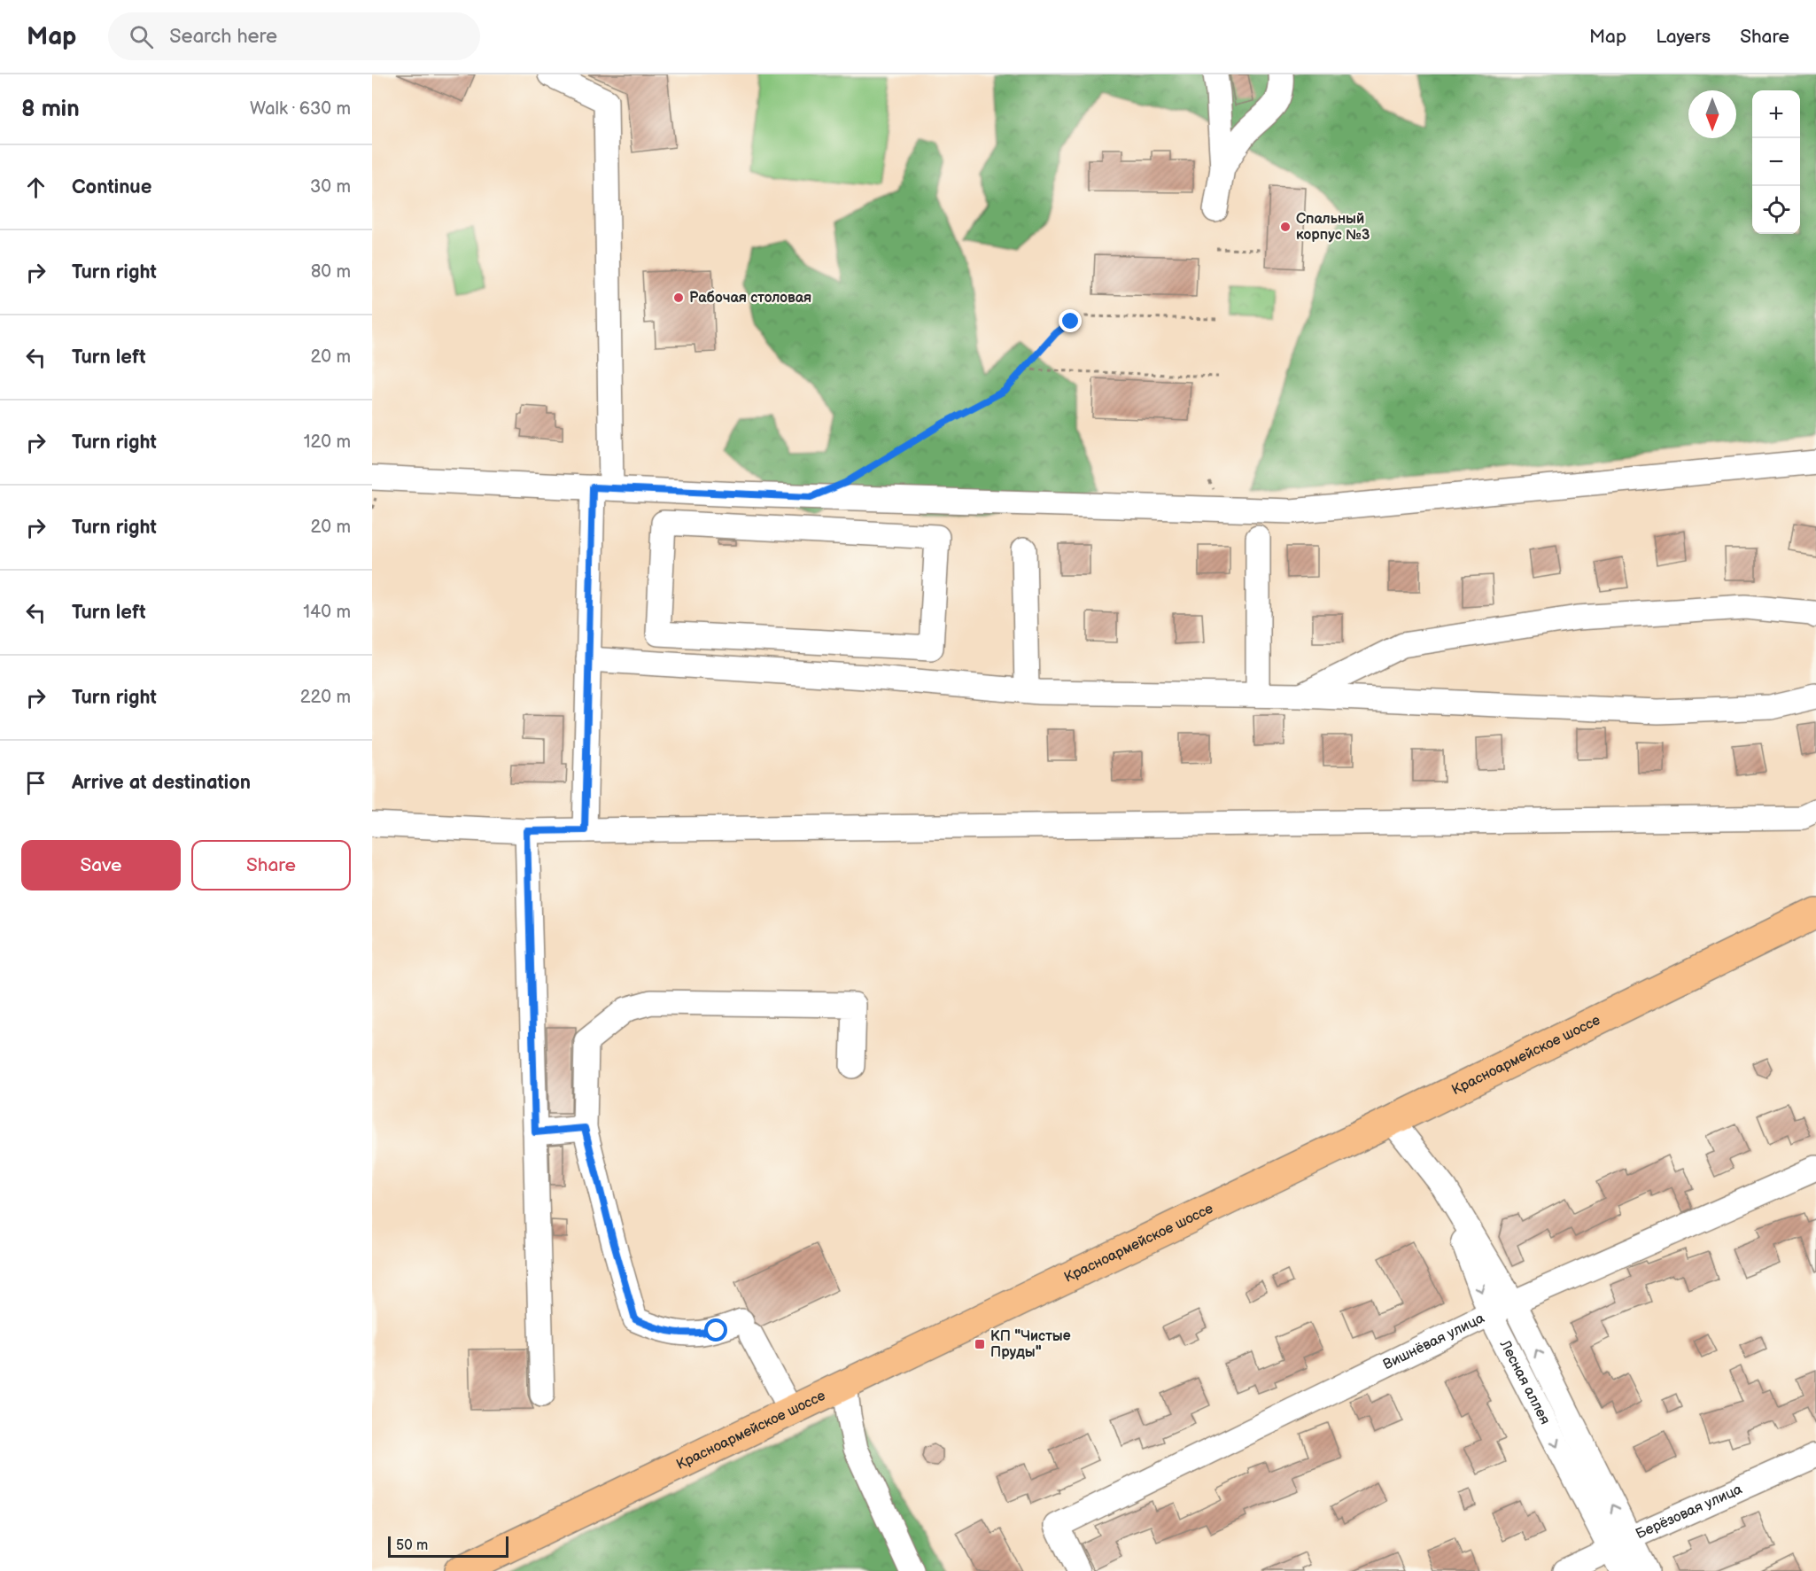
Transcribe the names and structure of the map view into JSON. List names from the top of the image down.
{
  "streets": {
    "main road": ["Красноармейское шоссе"],
    "street": ["Вишнёвая улица", "Лесная аллея", "Берёзовая улица"]
  },
  "crossings": [
    ["Вишнёвая улица", "Лесная аллея"],
    ["Лесная аллея", "Берёзовая улица"]
  ],
  "places": {
    "other": ["Спальный корпус №3", "Рабочая столовая"],
    "transit": ["КП \"Чистые Пруды\""]
  },
  "scale_bar": "50 m",
  "north": "bottom",
  "page": {
    "header": "Map",
    "search": "Search here",
    "nav": ["Map", "Layers", "Share"],
    "heading": ["8 min", "Walk · 630 m"],
    "map_buttons": ["+", "−"],
    "list": [
      ["Continue", "30 m"],
      ["Turn right", "80 m"],
      ["Turn left", "20 m"],
      ["Turn right", "120 m"],
      ["Turn right", "20 m"],
      ["Turn left", "140 m"],
      ["Turn right", "220 m"],
      "Arrive at destination"
    ],
    "buttons": ["Save", "Share"],
    "scale": "50 m"
  }
}
